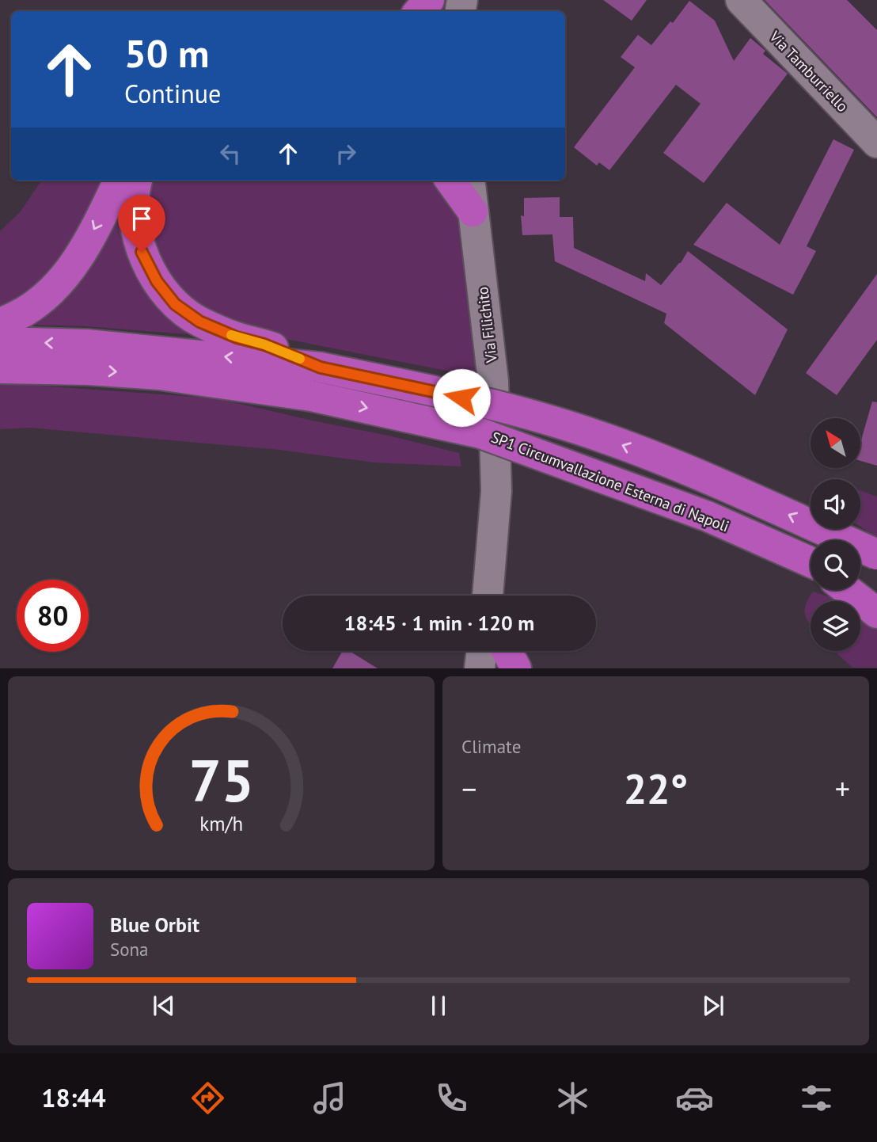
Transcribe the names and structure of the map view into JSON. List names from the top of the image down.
{
  "streets": {
    "highway": ["SP1 Circumvallazione Esterna di Napoli"],
    "street": ["Via Tamburriello", "Via Filichito"]
  },
  "north": "top left",
  "page": {
    "turn": ["50 m", "Continue"],
    "limit": "80",
    "trip": "18:45 · 1 min · 120 m",
    "tile": "Climate",
    "heat": ["−", "22°", "+"],
    "song": ["Blue Orbit", "Sona"],
    "tabs": "18:44",
    "gauge": ["75", "km/h"]
  }
}
